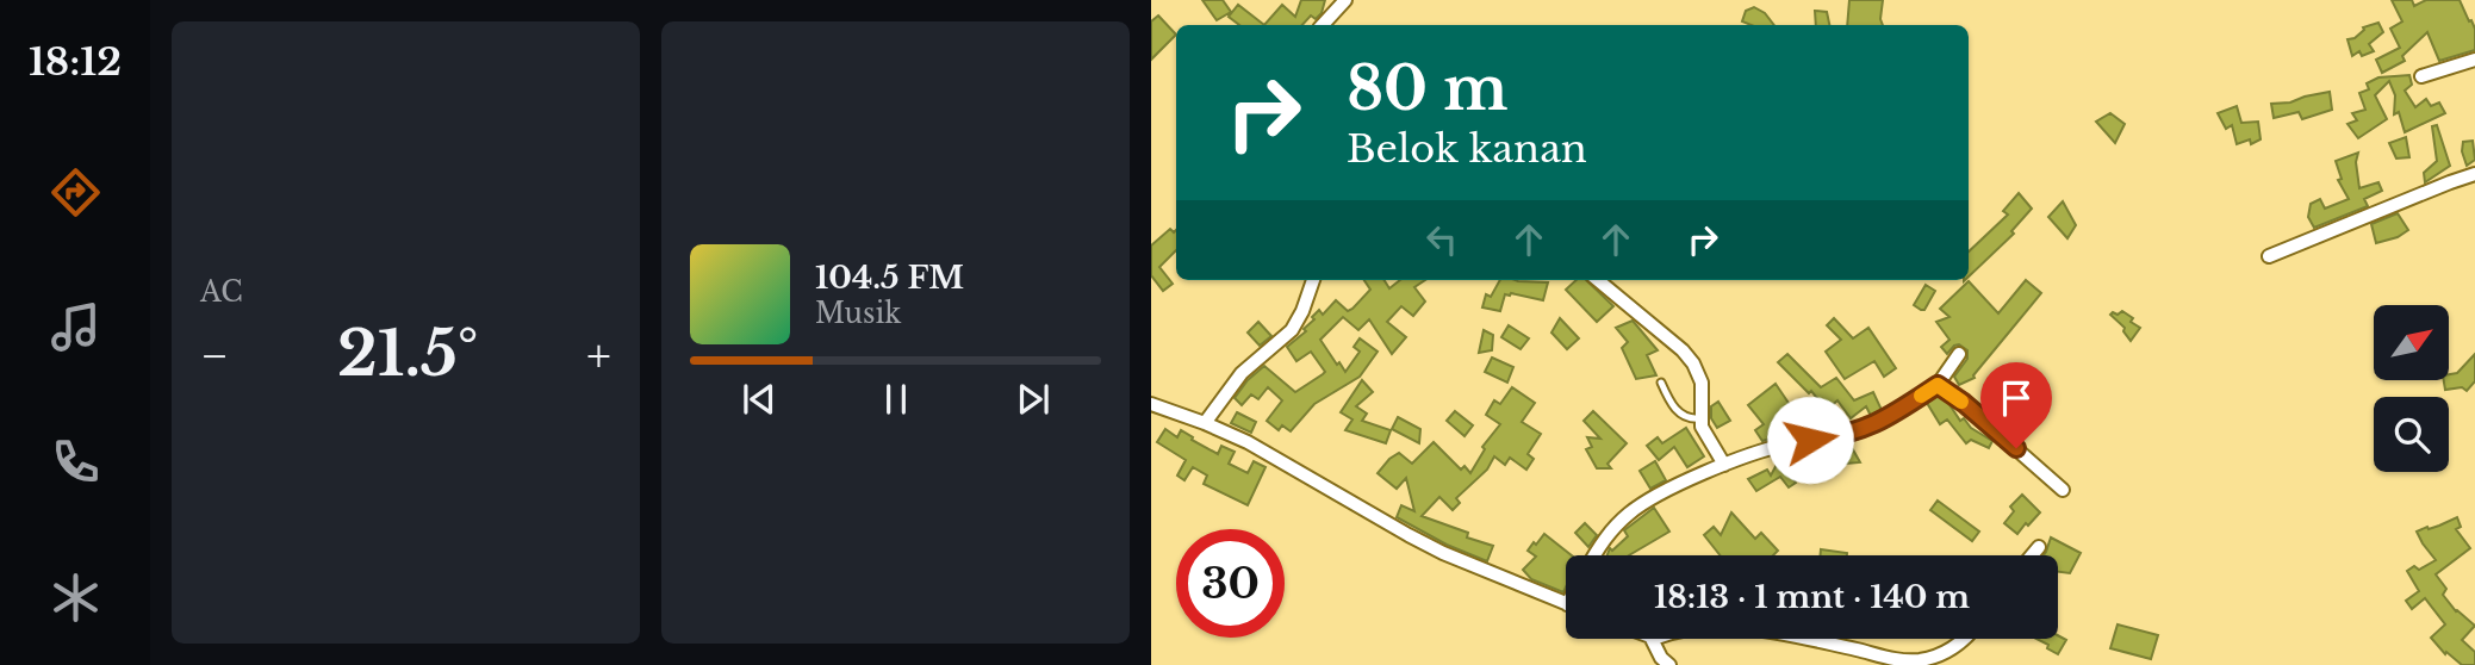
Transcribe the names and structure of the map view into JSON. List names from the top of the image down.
{
  "north": "top right",
  "page": {
    "tabs": "18:12",
    "tile": "AC",
    "turn": ["80 m", "Belok kanan"],
    "song": ["104.5 FM", "Musik"],
    "heat": ["−", "21.5°", "+"],
    "limit": "30",
    "trip": "18:13 · 1 mnt · 140 m"
  }
}
